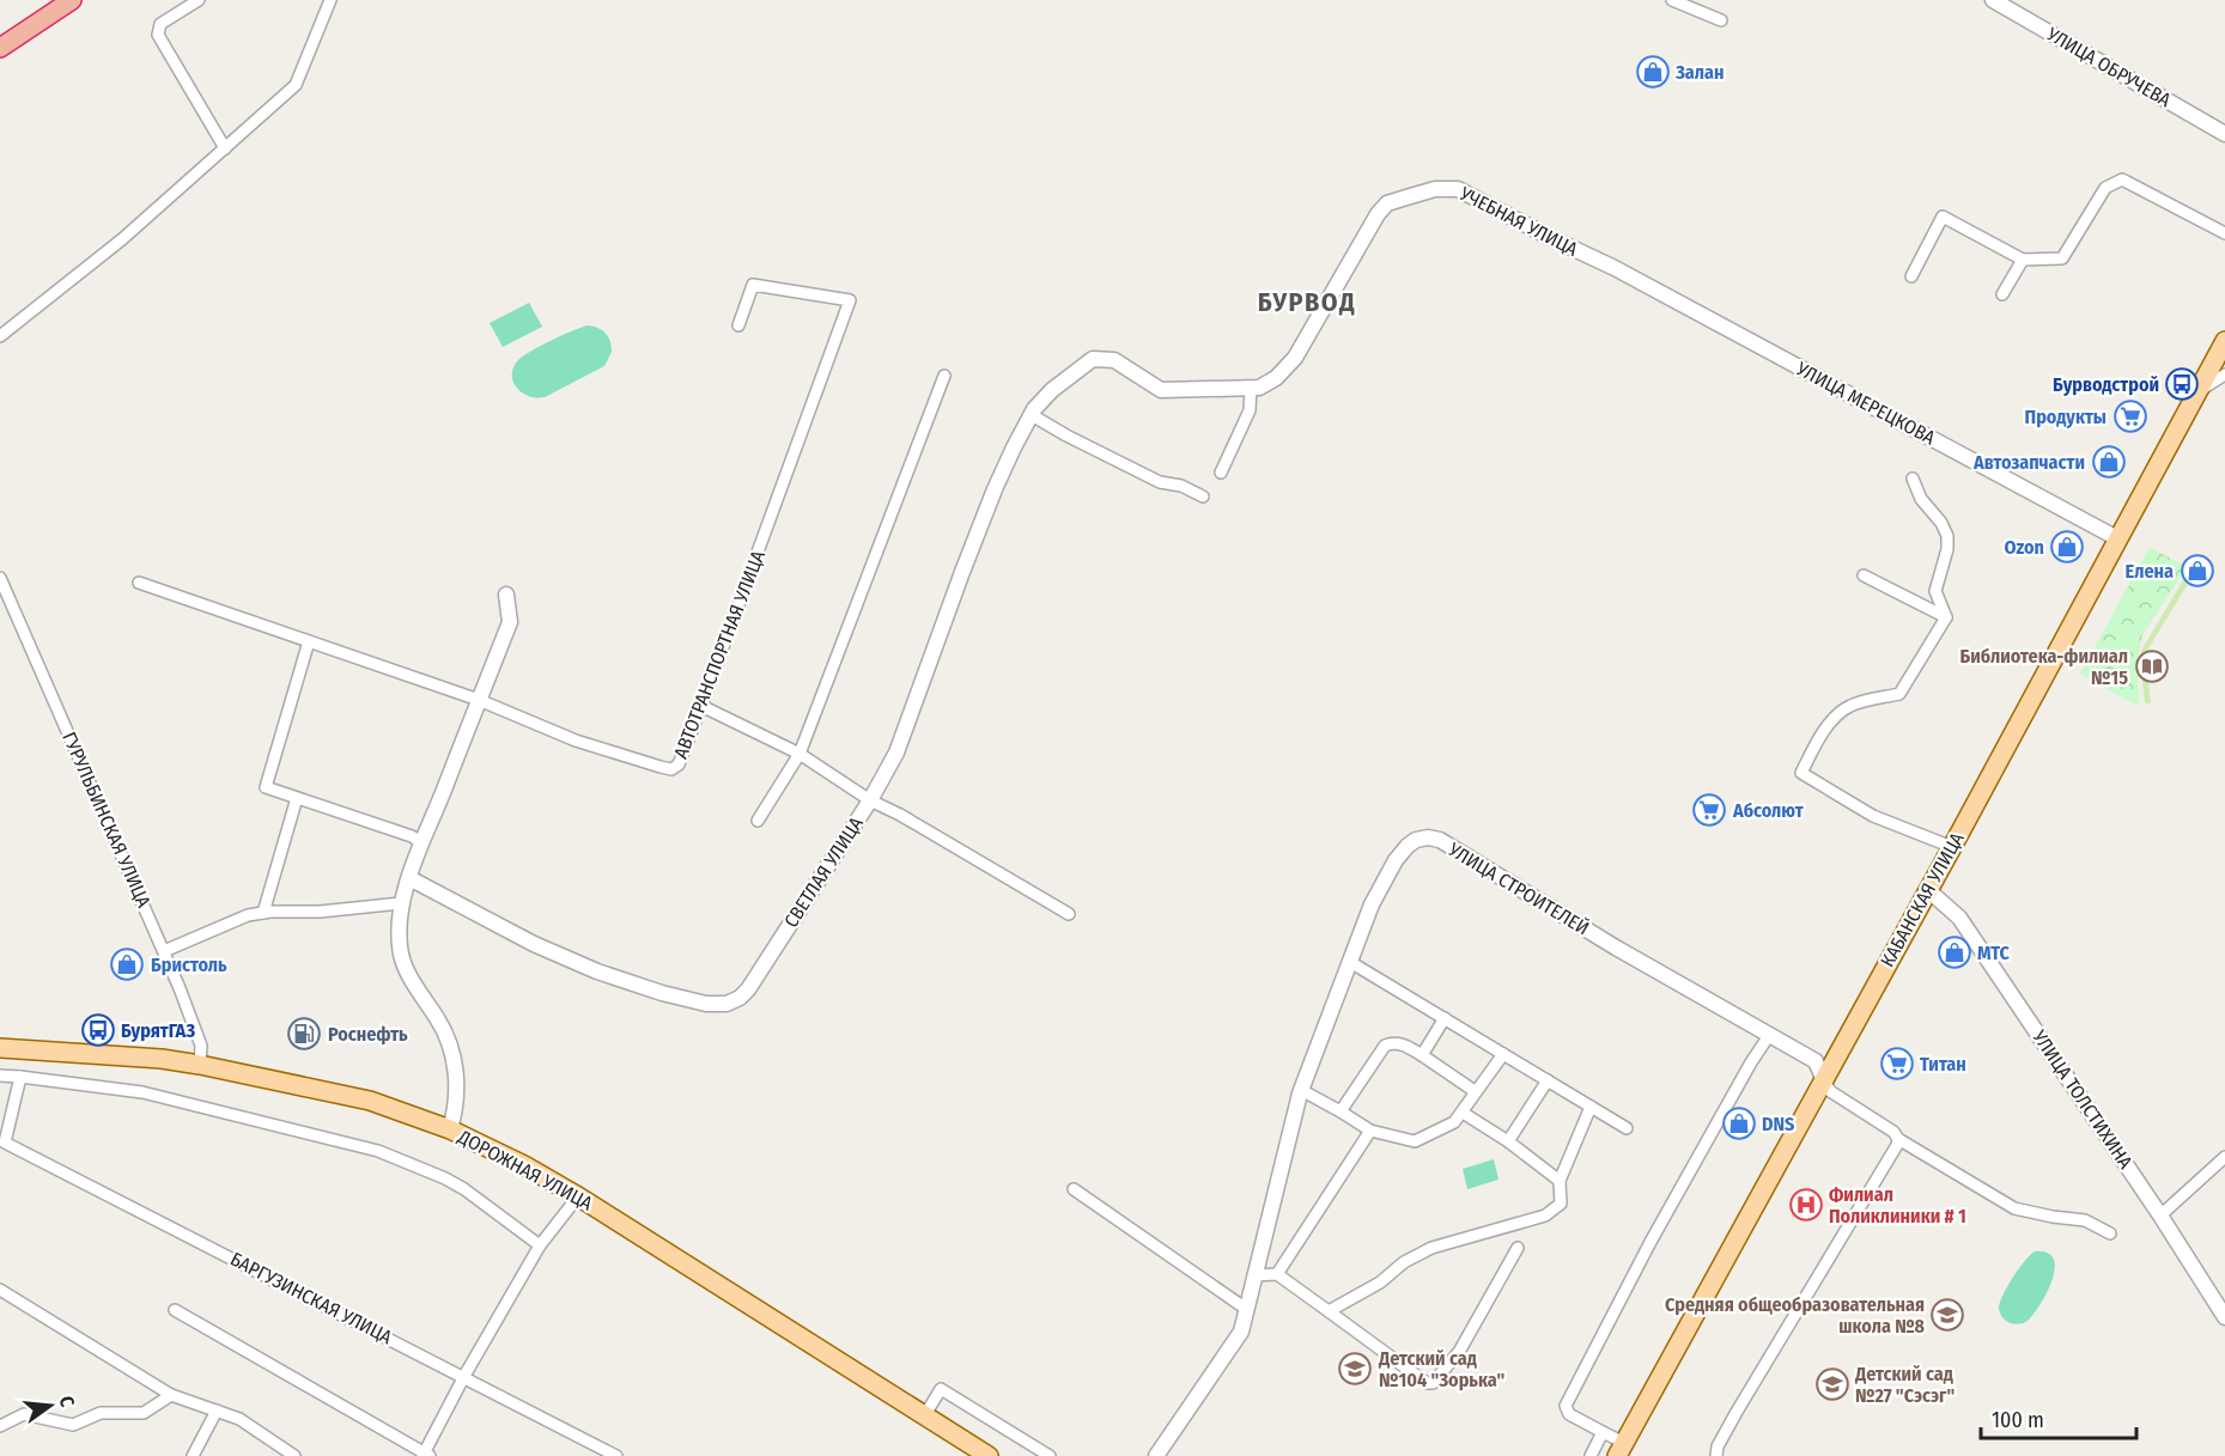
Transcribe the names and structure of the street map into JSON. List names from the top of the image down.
{
  "streets": {
    "main road": ["КАБАНСКАЯ УЛИЦА", "ДОРОЖНАЯ УЛИЦА"],
    "street": [
      "УЛИЦА ОБРУЧЕВА",
      "УЧЕБНАЯ УЛИЦА",
      "УЛИЦА МЕРЕЦКОВА",
      "АВТОТРАНСПОРТНАЯ УЛИЦА",
      "ГУРУЛЬБИНСКАЯ УЛИЦА",
      "СВЕТЛАЯ УЛИЦА",
      "УЛИЦА СТРОИТЕЛЕЙ",
      "УЛИЦА ТОЛСТИХИНА",
      "БАРГУЗИНСКАЯ УЛИЦА"
    ]
  },
  "crossings": [
    ["УЧЕБНАЯ УЛИЦА", "УЛИЦА МЕРЕЦКОВА"],
    ["УЧЕБНАЯ УЛИЦА", "СВЕТЛАЯ УЛИЦА"],
    ["УЛИЦА МЕРЕЦКОВА", "КАБАНСКАЯ УЛИЦА"],
    ["ГУРУЛЬБИНСКАЯ УЛИЦА", "ДОРОЖНАЯ УЛИЦА"],
    ["УЛИЦА СТРОИТЕЛЕЙ", "КАБАНСКАЯ УЛИЦА"],
    ["КАБАНСКАЯ УЛИЦА", "УЛИЦА ТОЛСТИХИНА"]
  ],
  "districts": ["БУРВОД"],
  "places": {
    "shop": [
      "Залан",
      "Автозапчасти",
      "Ozon",
      "Елена",
      "МТС",
      "Бристоль",
      "DNS"
    ],
    "bus stop": ["Бурводстрой", "БурятГАЗ"],
    "supermarket": ["Продукты", "Абсолют", "Титан"],
    "library": ["Библиотека-филиал №15"],
    "fuel station": ["Роснефть"],
    "hospital": ["Филиал Поликлиники # 1"],
    "school or university": ["Средняя общеобразовательная школа №8", "Детский сад №104 \"Зорька\"", "Детский сад №27 \"Сэсэг\""]
  },
  "scale_bar": "100 m",
  "north": "right"
}
